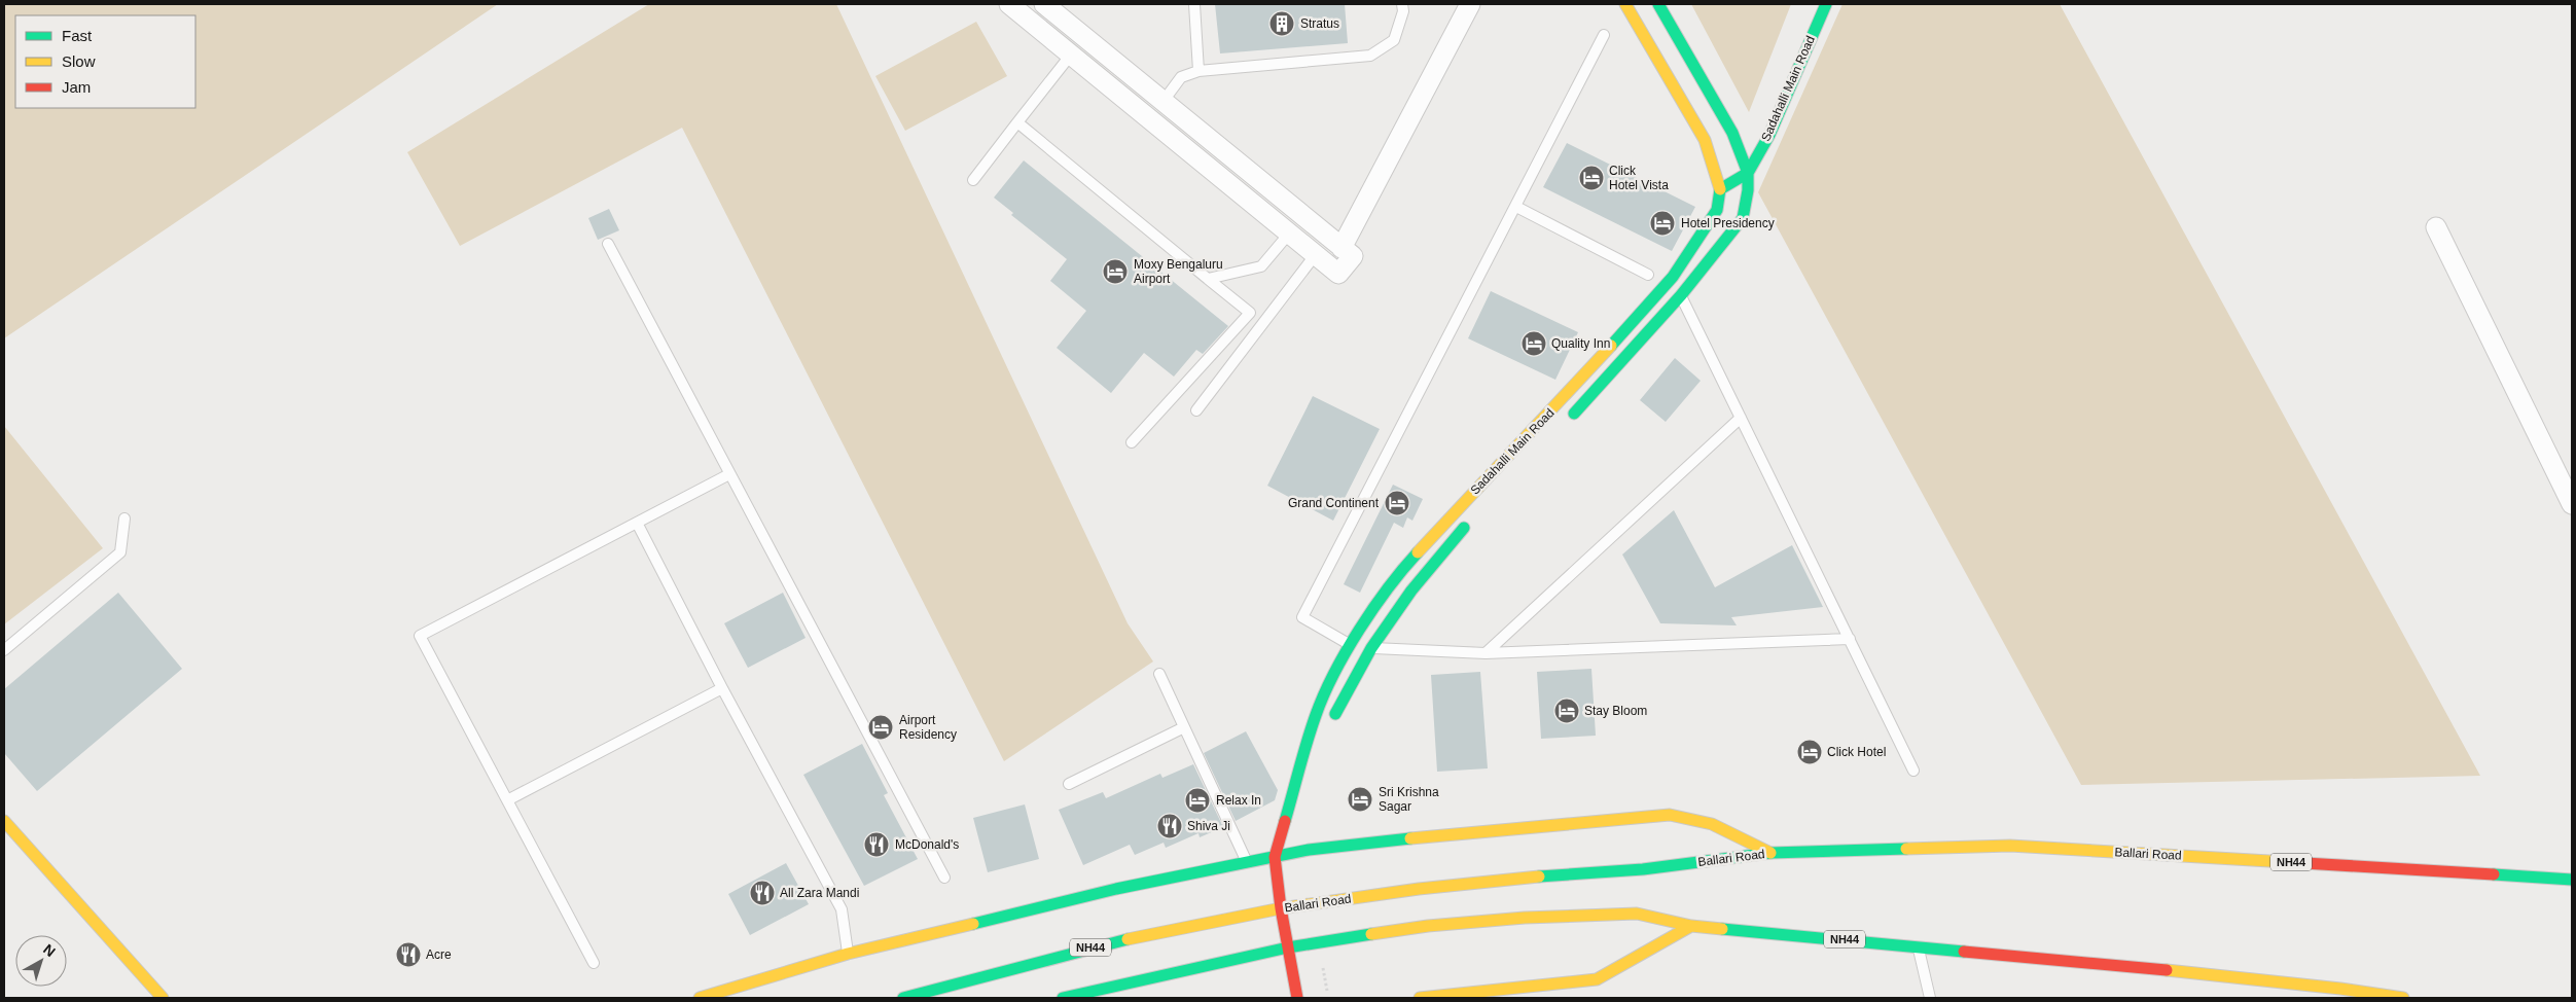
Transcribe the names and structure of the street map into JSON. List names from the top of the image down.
{
  "streets": {
    "main road": ["Sadahalli Main Road", "Ballari Road", "NH44"]
  },
  "places": {
    "building": ["Stratus"],
    "hotel": [
      "Click Hotel Vista",
      "Hotel Presidency",
      "Moxy Bengaluru Airport",
      "Quality Inn",
      "Grand Continent",
      "Stay Bloom",
      "Airport Residency",
      "Click Hotel",
      "Sri Krishna Sagar",
      "Relax In"
    ],
    "restaurant": [
      "Shiva Ji",
      "McDonald's",
      "All Zara Mandi",
      "Acre"
    ]
  },
  "legend": ["Fast", "Slow", "Jam"],
  "north": "top right"
}
